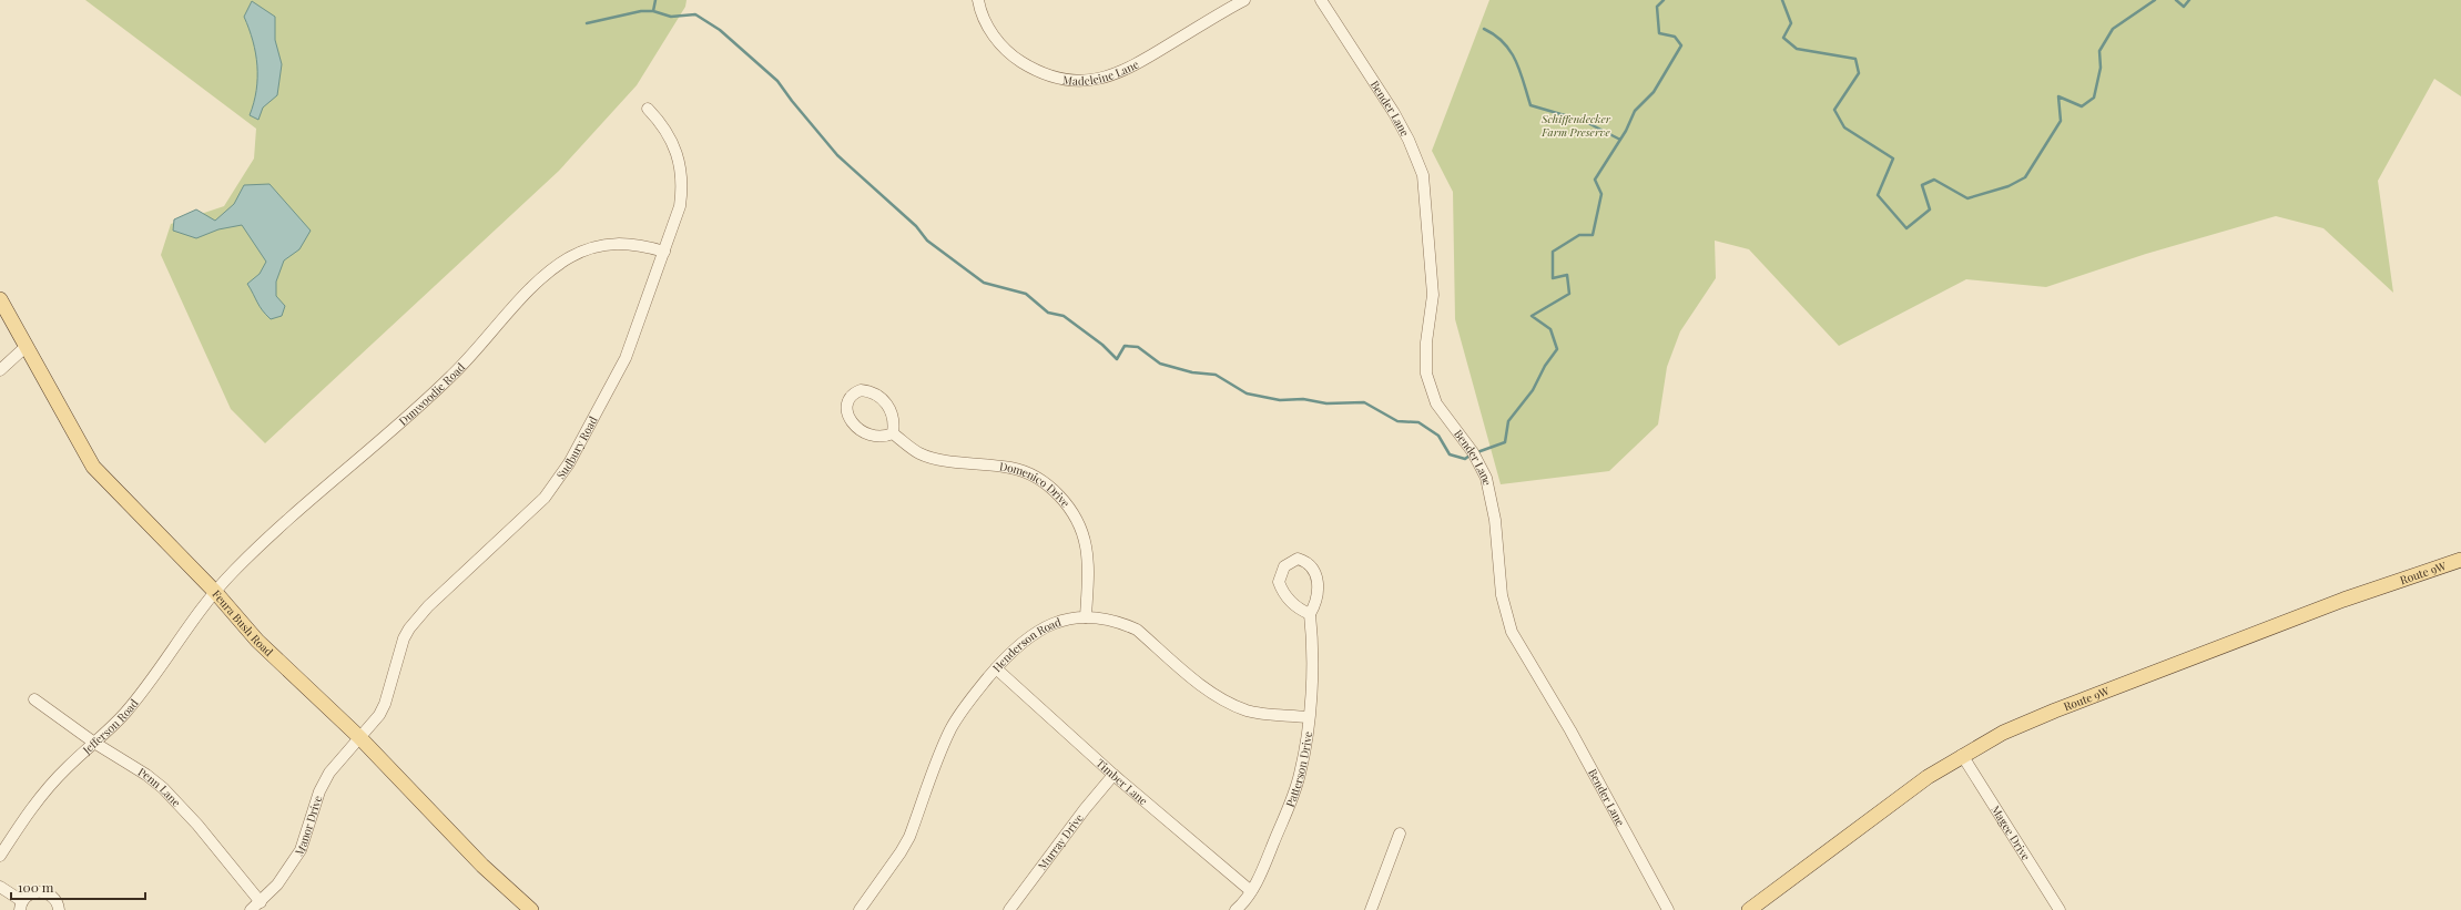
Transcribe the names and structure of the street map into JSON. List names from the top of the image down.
{
  "streets": {
    "main road": ["Route 9W", "Feura Bush Road"],
    "street": [
      "Madeleine Lane",
      "Bender Lane",
      "Dunwoodie Road",
      "Sudbury Road",
      "Domenico Drive",
      "Henderson Road",
      "Jefferson Road",
      "Patterson Drive",
      "Timber Lane",
      "Penn Lane",
      "Manor Drive",
      "Magee Drive",
      "Murray Drive"
    ]
  },
  "crossings": [
    ["Dunwoodie Road", "Sudbury Road"],
    ["Dunwoodie Road", "Feura Bush Road"],
    ["Dunwoodie Road", "Jefferson Road"],
    ["Sudbury Road", "Feura Bush Road"],
    ["Sudbury Road", "Manor Drive"],
    ["Domenico Drive", "Henderson Road"],
    ["Route 9W", "Magee Drive"],
    ["Feura Bush Road", "Jefferson Road"],
    ["Feura Bush Road", "Manor Drive"],
    ["Henderson Road", "Patterson Drive"],
    ["Henderson Road", "Timber Lane"],
    ["Jefferson Road", "Penn Lane"],
    ["Patterson Drive", "Timber Lane"],
    ["Timber Lane", "Murray Drive"],
    ["Penn Lane", "Manor Drive"]
  ],
  "parks": ["Schiffendecker Farm Preserve"],
  "scale_bar": "100 m"
}
